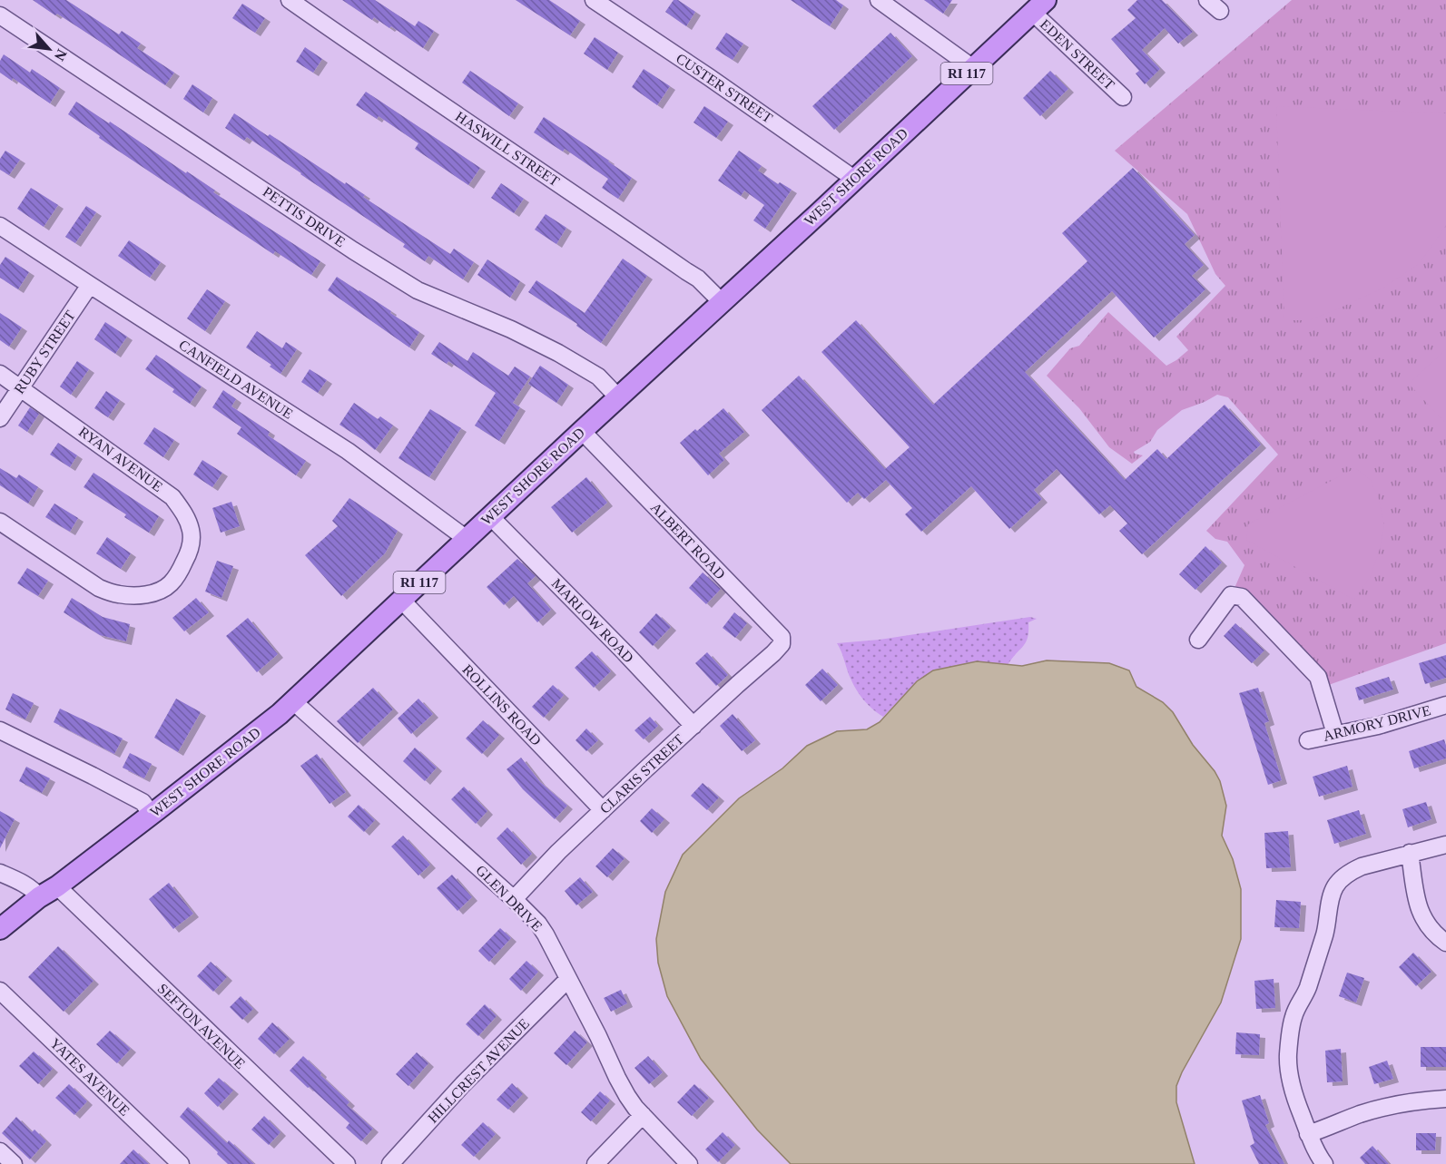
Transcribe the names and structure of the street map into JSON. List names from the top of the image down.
{
  "streets": {
    "main road": ["RI 117", "WEST SHORE ROAD"],
    "street": [
      "EDEN STREET",
      "CUSTER STREET",
      "HASWILL STREET",
      "PETTIS DRIVE",
      "RUBY STREET",
      "CANFIELD AVENUE",
      "RYAN AVENUE",
      "ALBERT ROAD",
      "MARLOW ROAD",
      "ROLLINS ROAD",
      "ARMORY DRIVE",
      "CLARIS STREET",
      "GLEN DRIVE",
      "SEFTON AVENUE",
      "HILLCREST AVENUE",
      "YATES AVENUE"
    ]
  },
  "crossings": [
    ["EDEN STREET", "WEST SHORE ROAD"],
    ["CUSTER STREET", "WEST SHORE ROAD"],
    ["HASWILL STREET", "WEST SHORE ROAD"],
    ["WEST SHORE ROAD", "PETTIS DRIVE"],
    ["WEST SHORE ROAD", "CANFIELD AVENUE"],
    ["WEST SHORE ROAD", "ALBERT ROAD"],
    ["WEST SHORE ROAD", "MARLOW ROAD"],
    ["WEST SHORE ROAD", "ROLLINS ROAD"],
    ["WEST SHORE ROAD", "GLEN DRIVE"],
    ["WEST SHORE ROAD", "SEFTON AVENUE"],
    ["RUBY STREET", "CANFIELD AVENUE"],
    ["RUBY STREET", "RYAN AVENUE"],
    ["ALBERT ROAD", "CLARIS STREET"],
    ["MARLOW ROAD", "CLARIS STREET"],
    ["ROLLINS ROAD", "CLARIS STREET"],
    ["CLARIS STREET", "GLEN DRIVE"],
    ["GLEN DRIVE", "HILLCREST AVENUE"]
  ],
  "north": "bottom right"
}
